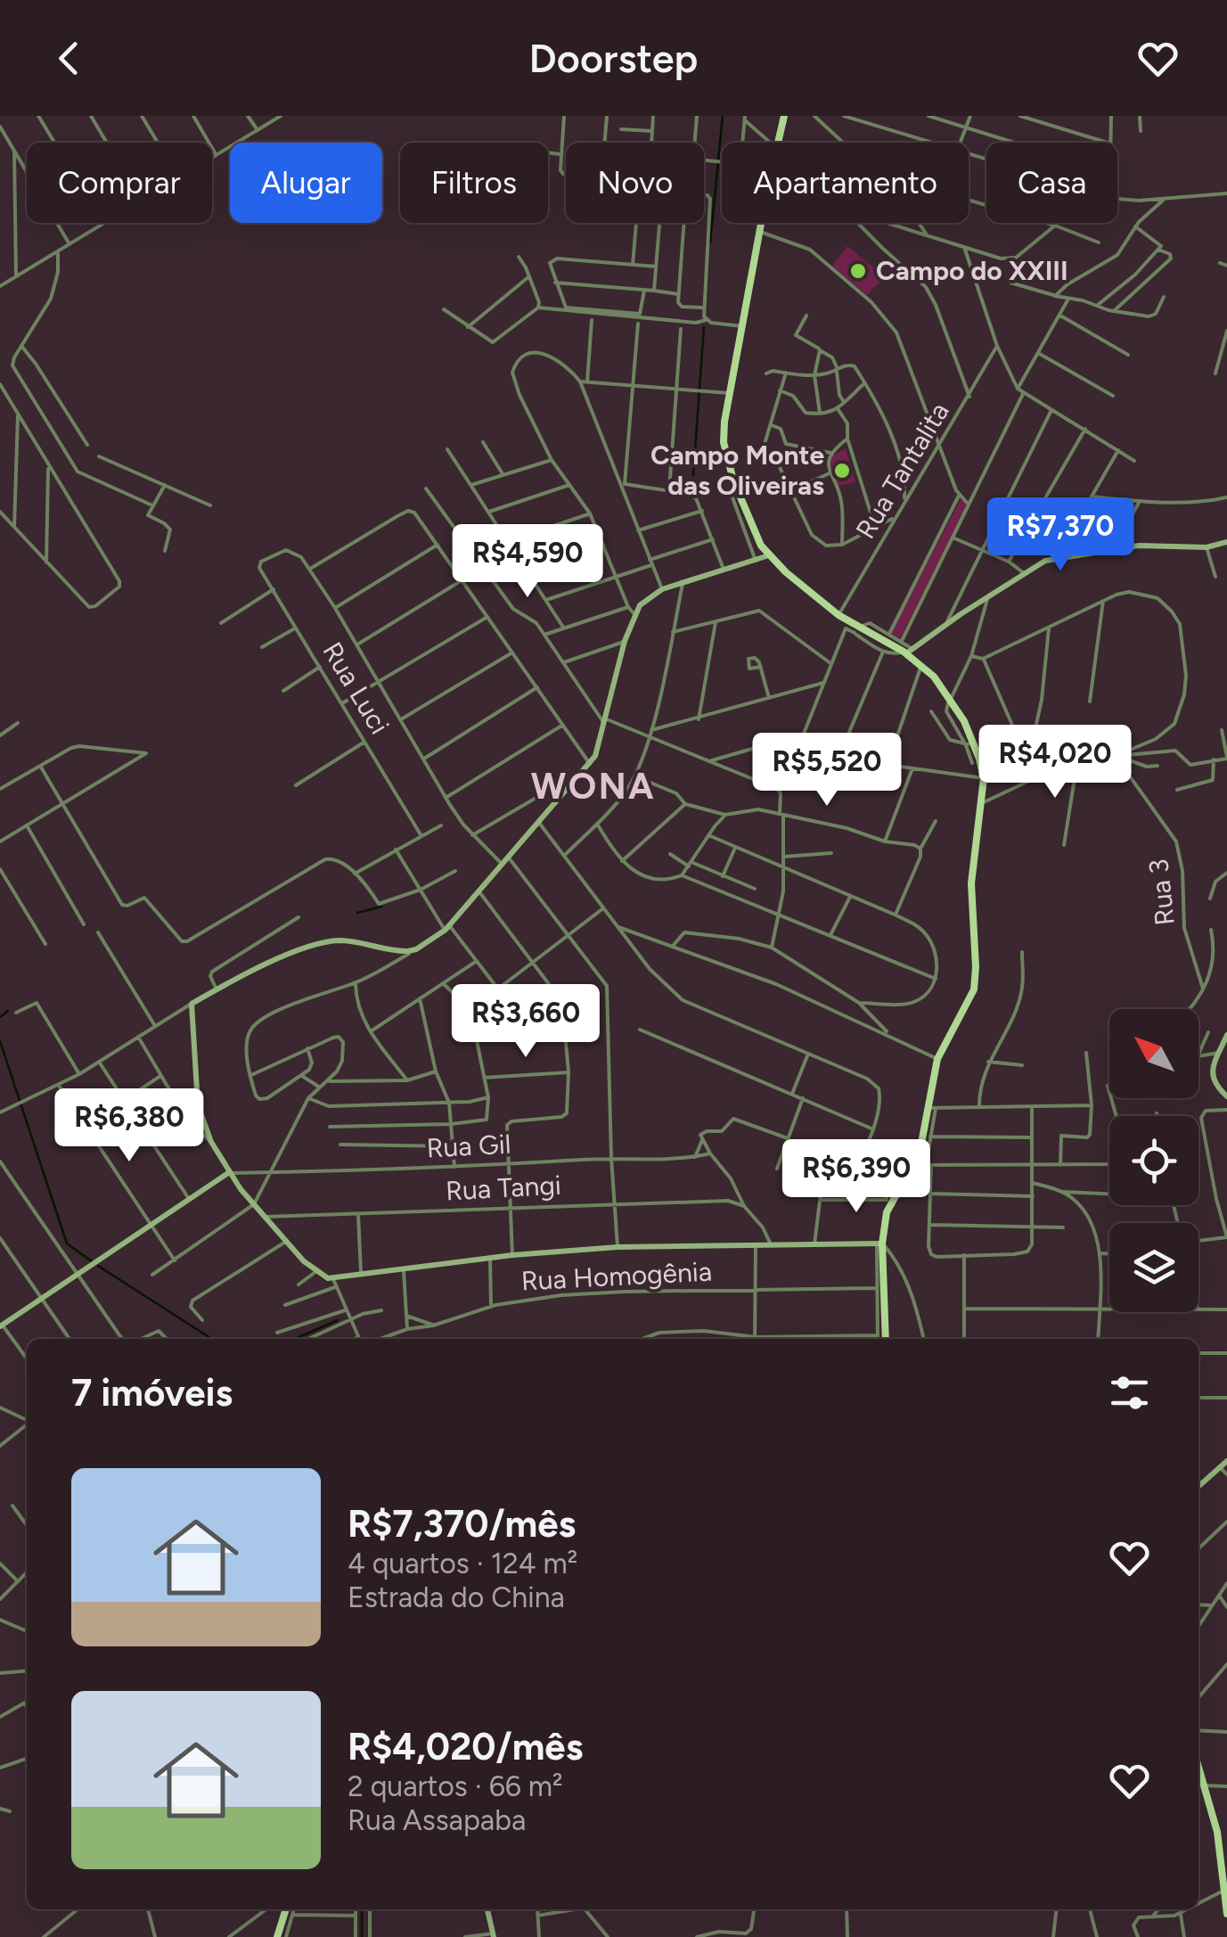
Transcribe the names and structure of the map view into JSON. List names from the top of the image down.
{
  "streets": {
    "street": [
      "Rua Tantalita",
      "Rua Luci",
      "Rua 3",
      "Rua Gil",
      "Rua Tangi",
      "Rua Homogênia"
    ]
  },
  "districts": ["WONA"],
  "places": ["Campo do XXIII", "Campo Monte das Oliveiras"],
  "north": "top left",
  "page": {
    "header": "Doorstep",
    "chip": [
      "Comprar",
      "Alugar",
      "Filtros",
      "Novo",
      "Apartamento",
      "Casa"
    ],
    "price": [
      "R$7,370",
      "R$4,590",
      "R$4,020",
      "R$5,520",
      "R$3,660",
      "R$6,380",
      "R$6,390"
    ],
    "heading": "7 imóveis",
    "list": [
      {
        "name": "R$7,370/mês",
        "note": "4 quartos · 124 m² · Estrada do China"
      },
      {
        "name": "R$4,020/mês",
        "note": "2 quartos · 66 m² · Rua Assapaba"
      }
    ]
  }
}
